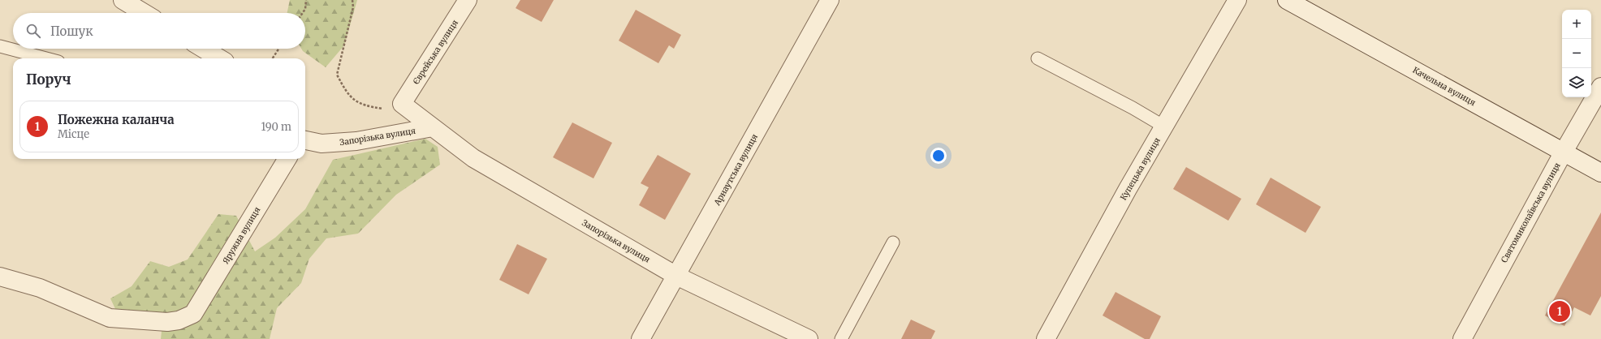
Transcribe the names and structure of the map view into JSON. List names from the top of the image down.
{
  "streets": {
    "street": [
      "Єврейська вулиця",
      "Качельна вулиця",
      "Запорізька вулиця",
      "Купецька вулиця",
      "Арнаутська вулиця",
      "Святомиколаївська вулиця",
      "Яружна вулиця"
    ]
  },
  "crossings": [
    ["Єврейська вулиця", "Запорізька вулиця"],
    ["Качельна вулиця", "Святомиколаївська вулиця"],
    ["Запорізька вулиця", "Арнаутська вулиця"]
  ],
  "page": {
    "map_buttons": ["+", "−"],
    "search": "Пошук",
    "heading": "Поруч",
    "list": [
      {
        "mark": "1",
        "name": "Пожежна каланча",
        "note": "Місце",
        "value": "190 m"
      }
    ],
    "pins": "1"
  }
}
